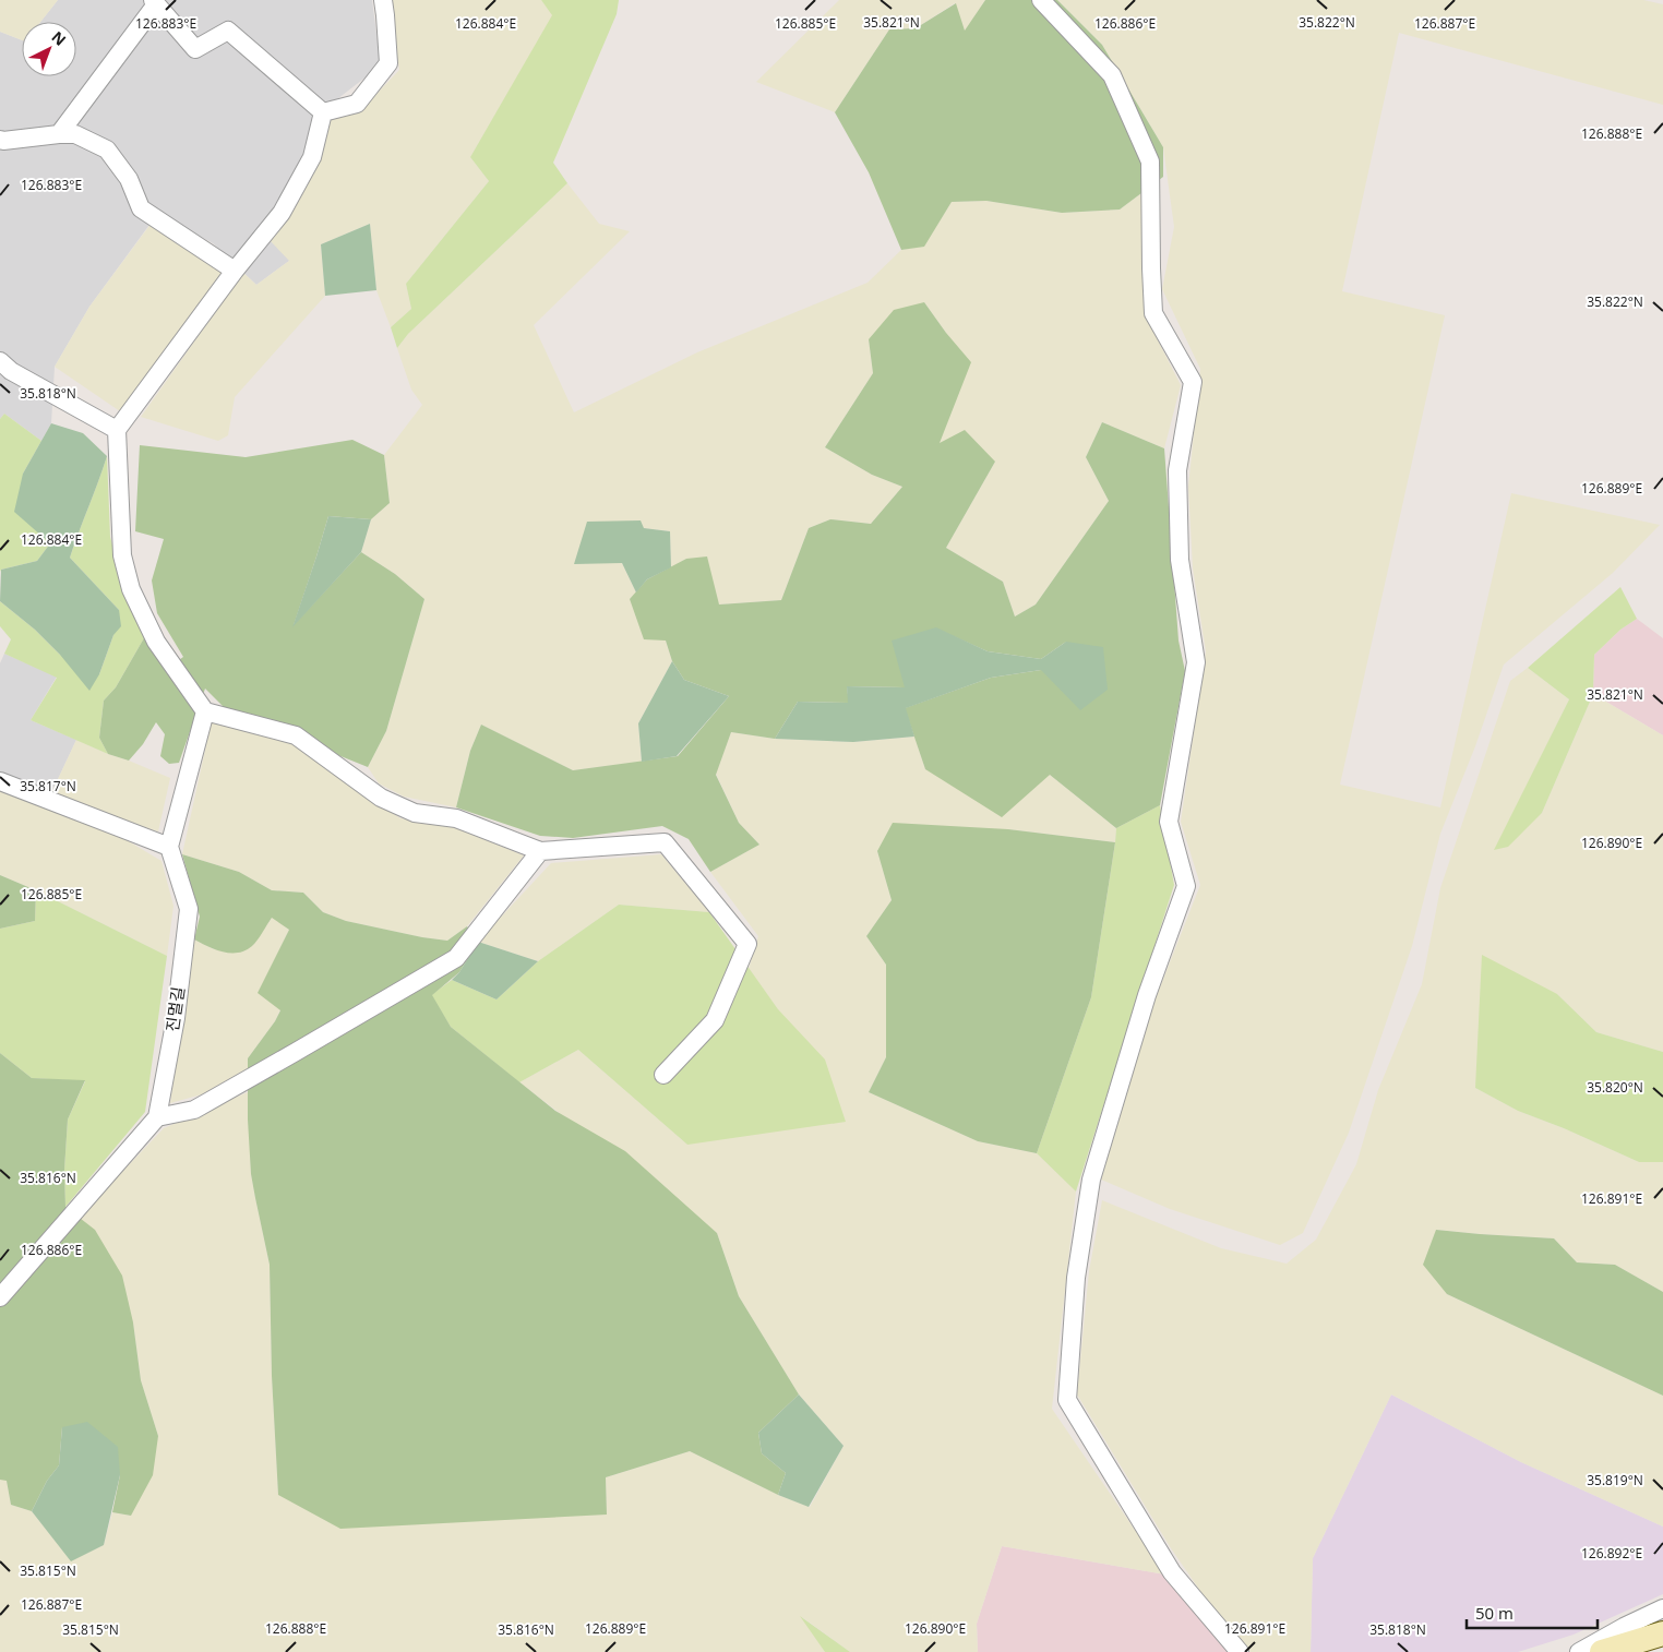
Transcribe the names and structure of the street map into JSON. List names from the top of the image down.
{
  "streets": {
    "street": ["진멀길"]
  },
  "scale_bar": "50 m",
  "north": "top right",
  "coordinates": [
    "35.821°N",
    "35.822°N",
    "126.883°E",
    "126.884°E",
    "126.885°E",
    "126.886°E",
    "126.887°E",
    "126.888°E",
    "35.818°N",
    "126.889°E",
    "35.817°N",
    "126.890°E",
    "35.820°N",
    "35.816°N",
    "126.891°E",
    "35.819°N",
    "126.892°E",
    "35.815°N"
  ]
}
